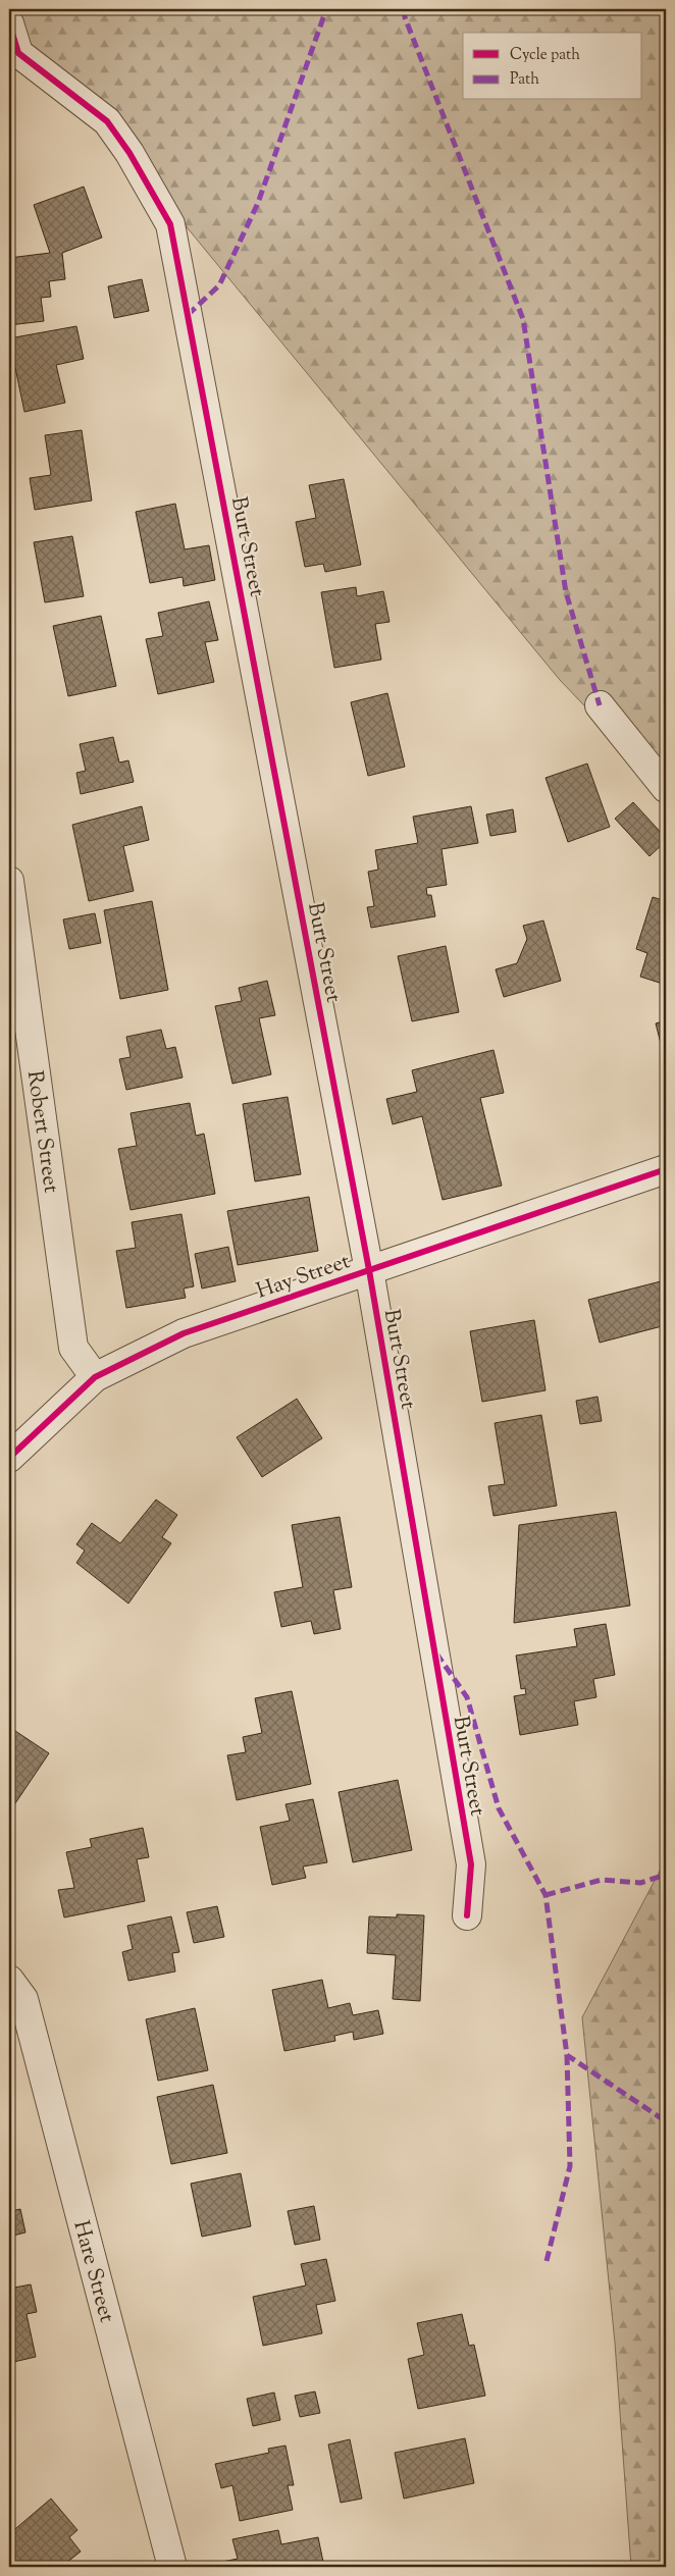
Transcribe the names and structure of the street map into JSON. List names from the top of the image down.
{
  "streets": {
    "street": [
      "Burt Street",
      "Robert Street",
      "Hay Street",
      "Hare Street"
    ]
  },
  "crossings": [
    ["Burt Street", "Hay Street"],
    ["Robert Street", "Hay Street"]
  ],
  "legend": ["Cycle path", "Path"]
}
